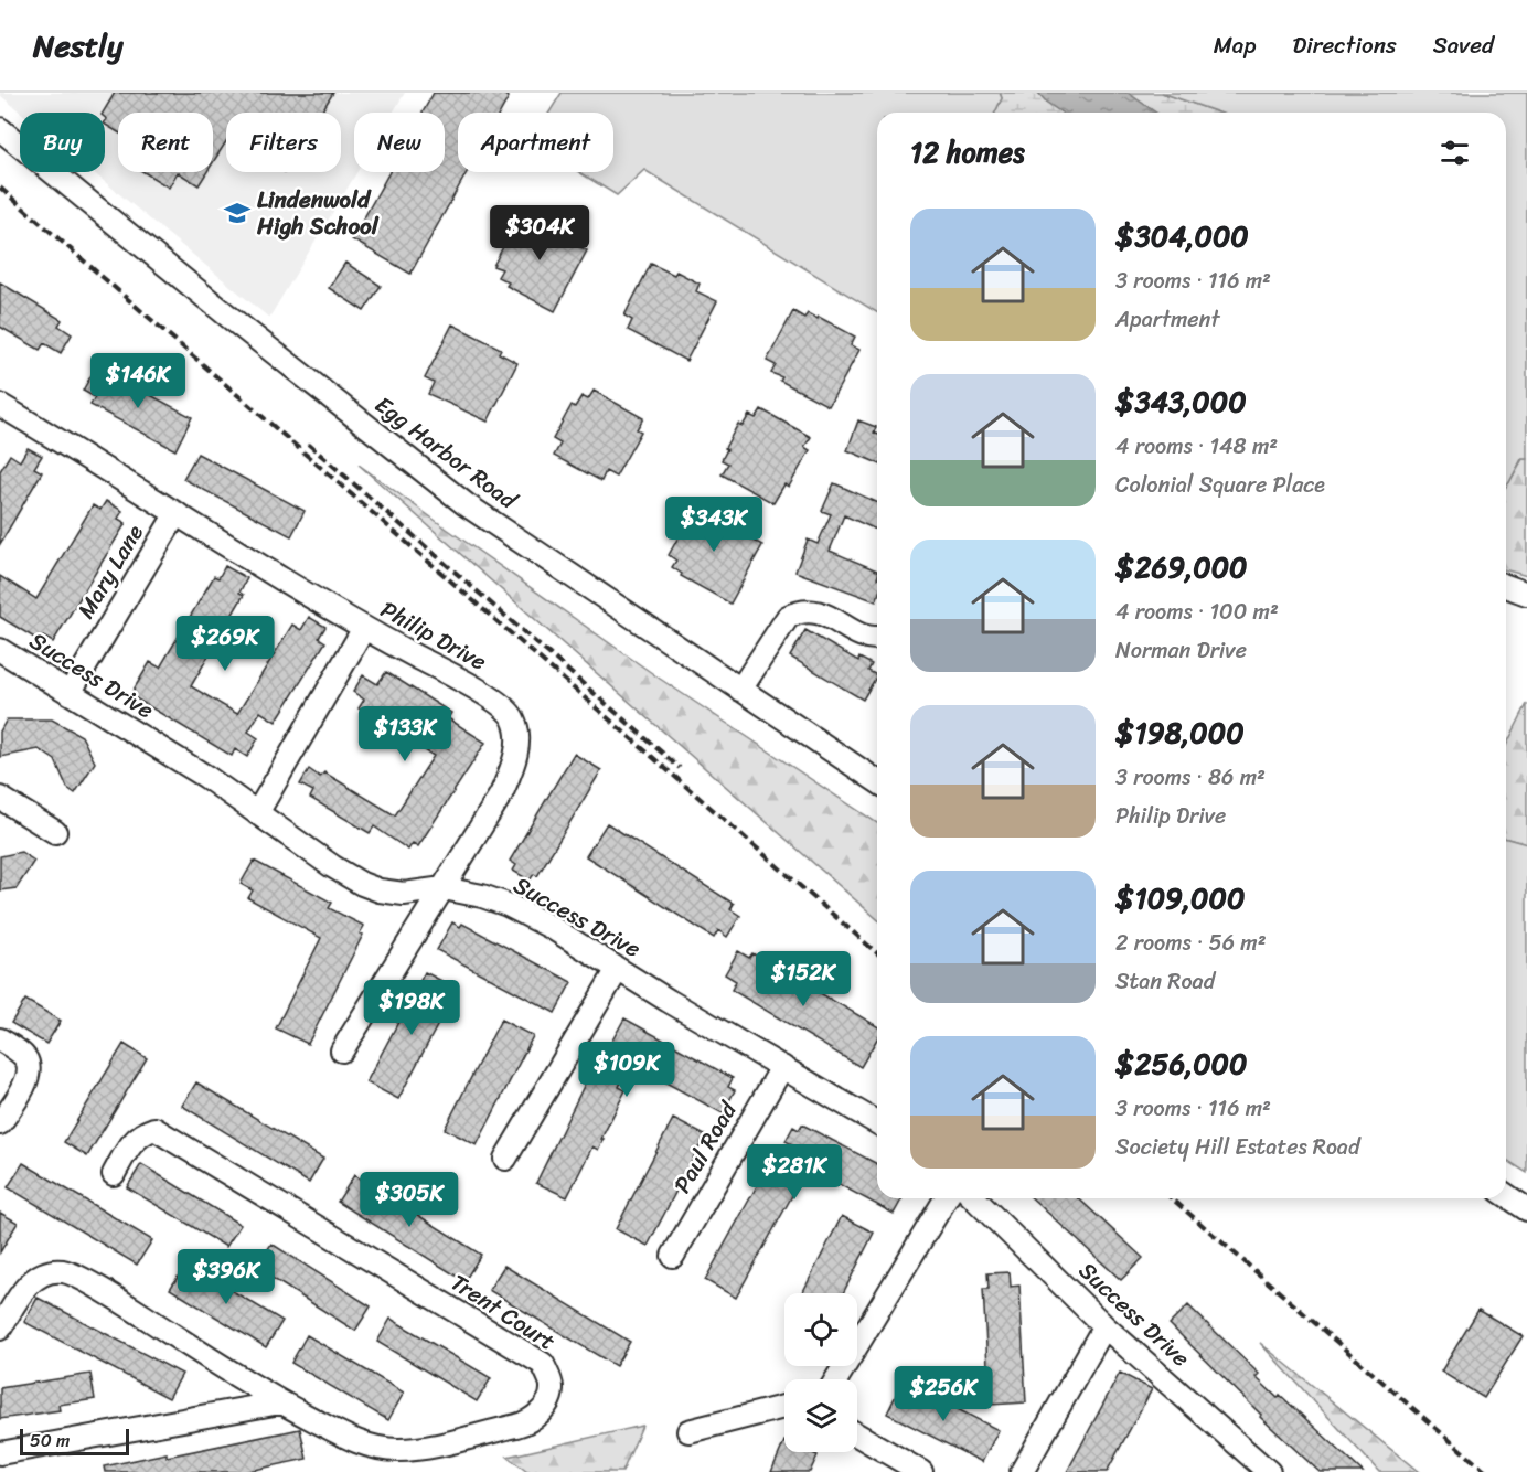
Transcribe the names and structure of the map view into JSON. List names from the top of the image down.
{
  "streets": {
    "street": [
      "Egg Harbor Road",
      "Mary Lane",
      "Philip Drive",
      "Success Drive",
      "Paul Road",
      "Trent Court"
    ]
  },
  "crossings": [
    ["Mary Lane", "Philip Drive"],
    ["Mary Lane", "Success Drive"],
    ["Philip Drive", "Success Drive"],
    ["Success Drive", "Paul Road"]
  ],
  "places": {
    "school or university": ["Lindenwold High School"]
  },
  "scale_bar": "50 m",
  "page": {
    "header": "Nestly",
    "nav": ["Map", "Directions", "Saved"],
    "chip": [
      "Buy",
      "Rent",
      "Filters",
      "New",
      "Apartment"
    ],
    "heading": "12 homes",
    "list": [
      {
        "name": "$304,000",
        "note": "3 rooms · 116 m² · Apartment"
      },
      {
        "name": "$343,000",
        "note": "4 rooms · 148 m² · Colonial Square Place"
      },
      {
        "name": "$269,000",
        "note": "4 rooms · 100 m² · Norman Drive"
      },
      {
        "name": "$198,000",
        "note": "3 rooms · 86 m² · Philip Drive"
      },
      {
        "name": "$109,000",
        "note": "2 rooms · 56 m² · Stan Road"
      },
      {
        "name": "$256,000",
        "note": "3 rooms · 116 m² · Society Hill Estates Road"
      }
    ],
    "price": [
      "$304K",
      "$146K",
      "$343K",
      "$269K",
      "$133K",
      "$152K",
      "$198K",
      "$109K",
      "$281K",
      "$305K",
      "$396K",
      "$256K"
    ],
    "scale": "50 m"
  }
}
